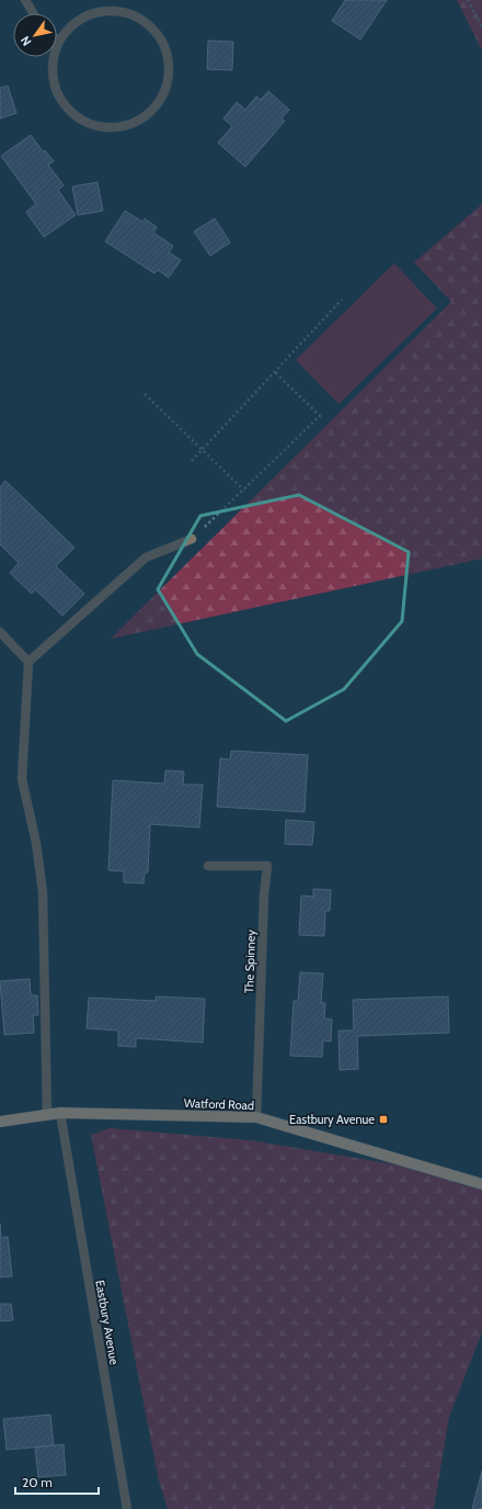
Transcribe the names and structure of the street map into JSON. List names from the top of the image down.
{
  "streets": {
    "main road": ["Watford Road"],
    "street": ["The Spinney", "Eastbury Avenue"]
  },
  "crossings": [
    ["The Spinney", "Watford Road"],
    ["Watford Road", "Eastbury Avenue"]
  ],
  "places": {
    "transit": ["Eastbury Avenue"]
  },
  "scale_bar": "20 m",
  "north": "bottom left"
}
